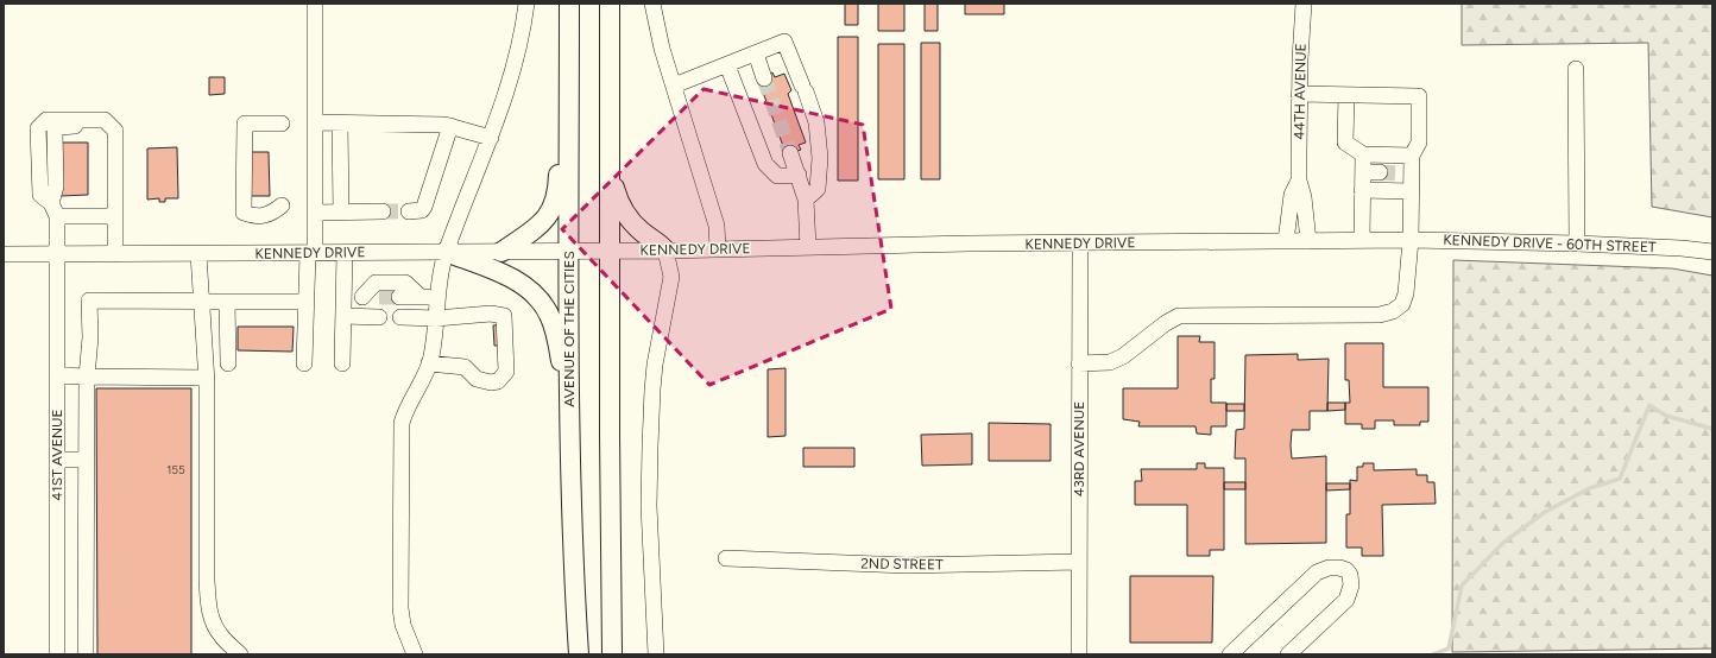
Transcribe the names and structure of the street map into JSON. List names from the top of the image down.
{
  "streets": {
    "main road": ["AVENUE OF THE CITIES"],
    "street": [
      "44TH AVENUE",
      "KENNEDY DRIVE",
      "KENNEDY DRIVE - 60TH STREET",
      "43RD AVENUE",
      "41ST AVENUE",
      "2ND STREET"
    ]
  },
  "crossings": [
    ["44TH AVENUE", "KENNEDY DRIVE"],
    ["KENNEDY DRIVE", "KENNEDY DRIVE - 60TH STREET"],
    ["KENNEDY DRIVE", "AVENUE OF THE CITIES"],
    ["KENNEDY DRIVE", "43RD AVENUE"],
    ["KENNEDY DRIVE", "41ST AVENUE"],
    ["43RD AVENUE", "2ND STREET"]
  ],
  "house_numbers": ["155"]
}
